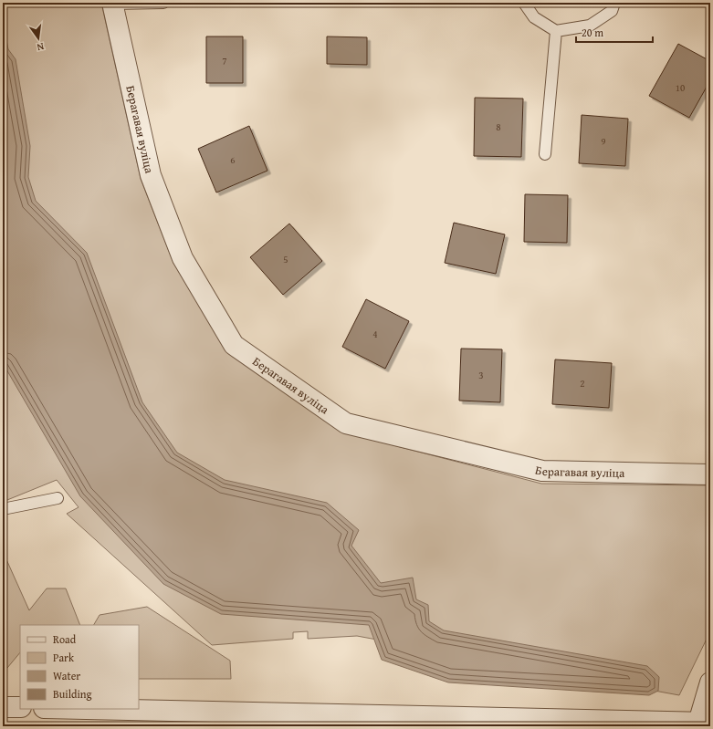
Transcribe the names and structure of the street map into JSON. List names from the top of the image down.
{
  "streets": {
    "street": ["Берагавая вуліца"]
  },
  "house_numbers": [
    "7",
    "10",
    "8",
    "9",
    "6",
    "5",
    "4",
    "3",
    "2"
  ],
  "legend": [
    "Road",
    "Park",
    "Water",
    "Building"
  ],
  "scale_bar": "20 m",
  "north": "bottom"
}
